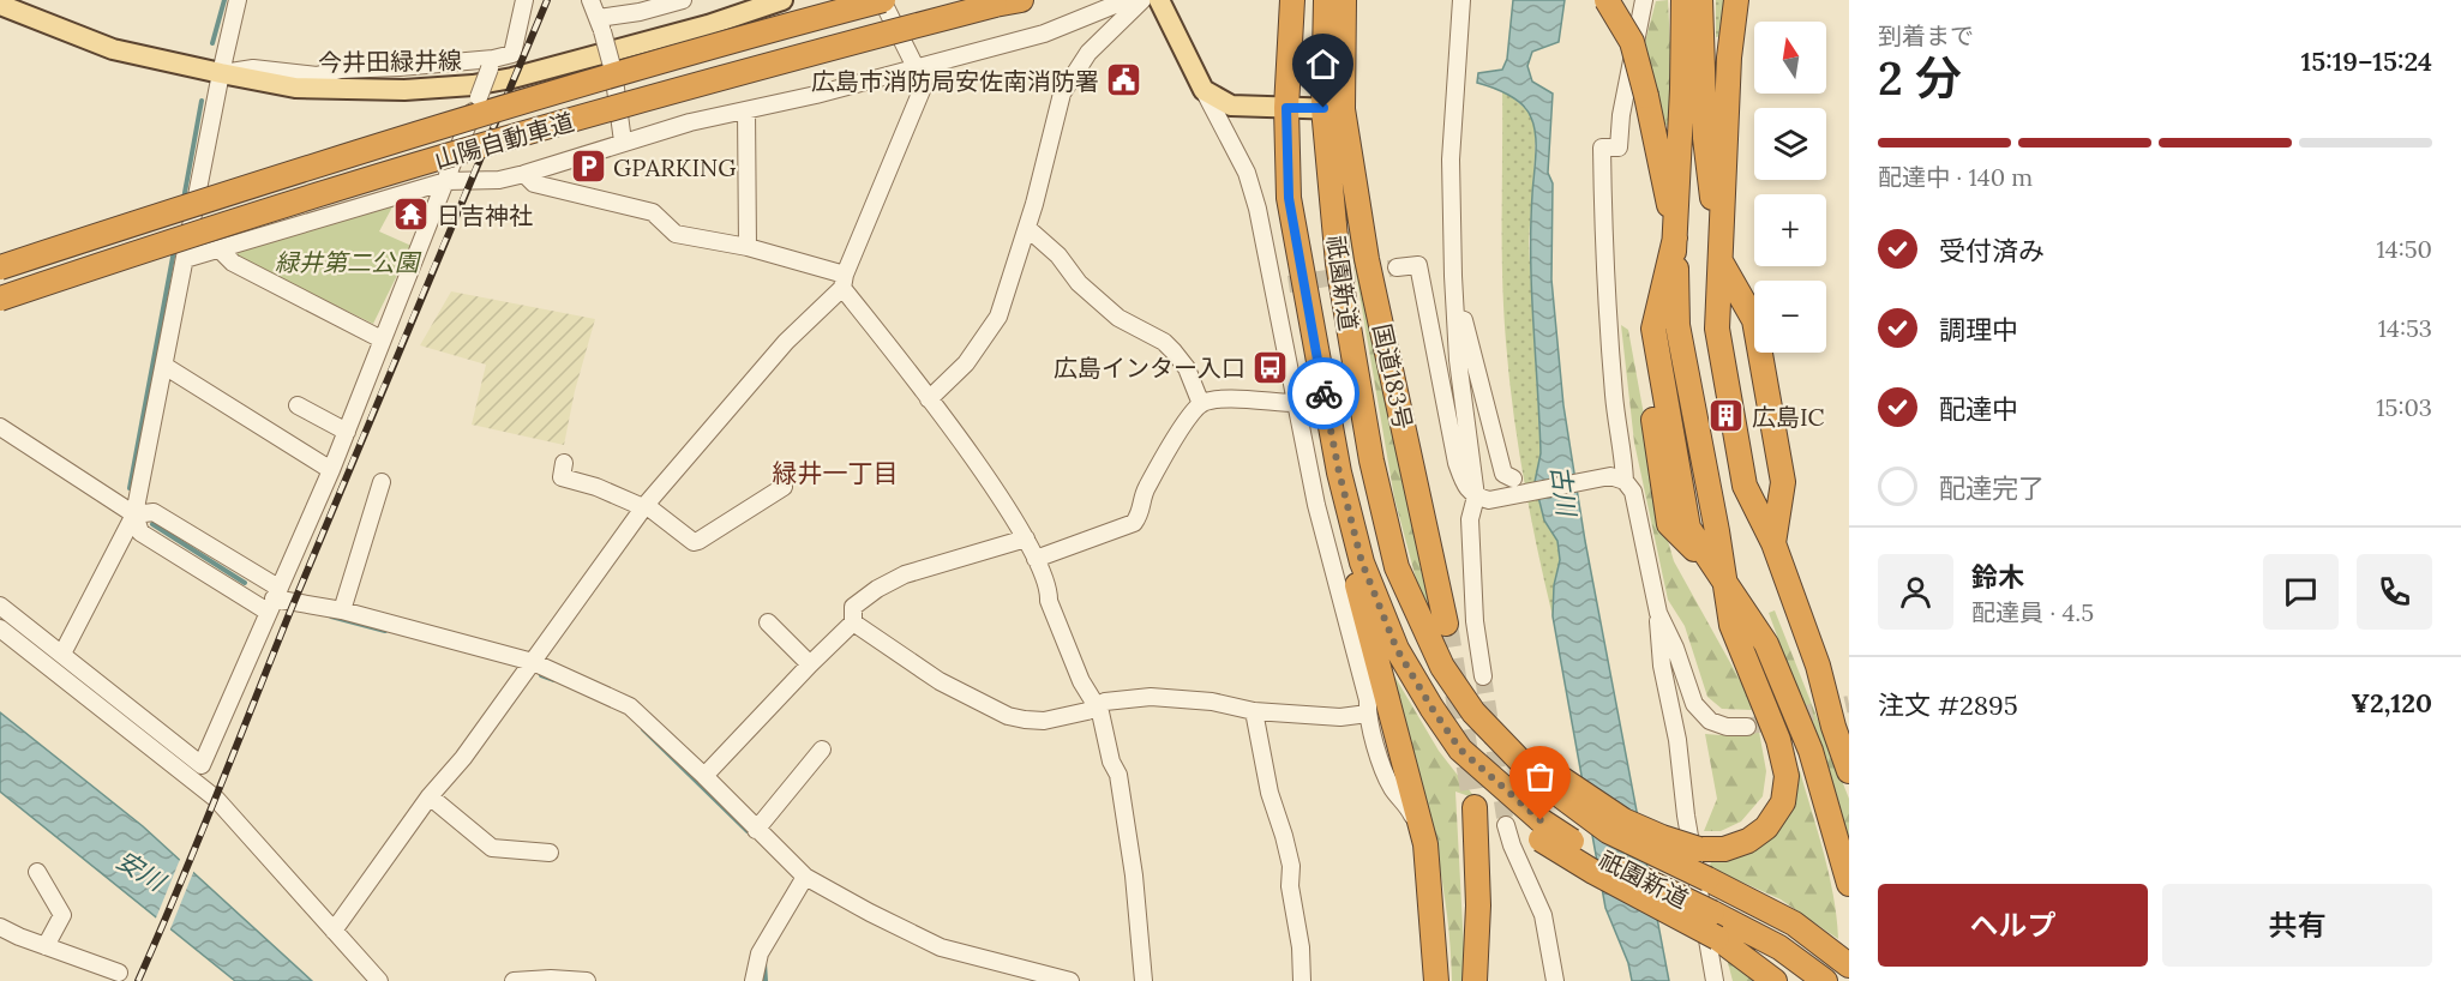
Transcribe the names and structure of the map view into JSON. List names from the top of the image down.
{
  "streets": {
    "highway": ["山陽自動車道", "祇園新道", "国道183号"],
    "main road": ["今井田緑井線"]
  },
  "crossings": [
    ["祇園新道", "国道183号"]
  ],
  "districts": ["緑井一丁目"],
  "water": ["古川", "安川"],
  "parks": ["緑井第二公園"],
  "places": {
    "public building": ["広島市消防局安佐南消防署"],
    "parking": ["GPARKING"],
    "temple": ["日吉神社"],
    "bus stop": ["広島インター入口"],
    "building": ["広島IC"]
  },
  "north": "top",
  "page": {
    "heading": ["2 分", "到着まで", "15:19–15:24"],
    "panel": [
      "鈴木",
      "配達員 · 4.5",
      "注文 #2895",
      "¥2,120"
    ],
    "map_buttons": ["+", "−"],
    "bar": "配達中 · 140 m",
    "list": [
      ["受付済み", "14:50"],
      ["調理中", "14:53"],
      ["配達中", "15:03"],
      "配達完了"
    ],
    "buttons": ["ヘルプ", "共有"]
  }
}
